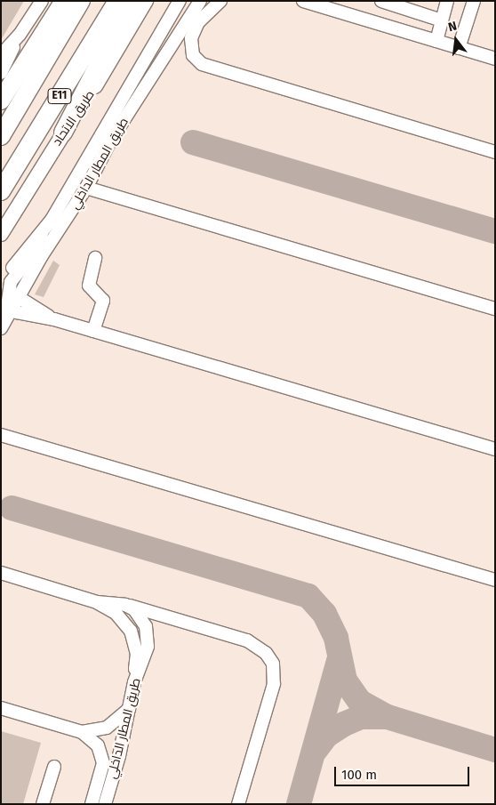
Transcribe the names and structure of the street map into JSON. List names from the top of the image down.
{
  "streets": {
    "highway": ["E11", "طريق الاتحاد"],
    "lane": ["طريق المطار الداخلي"]
  },
  "scale_bar": "100 m",
  "north": "top"
}
